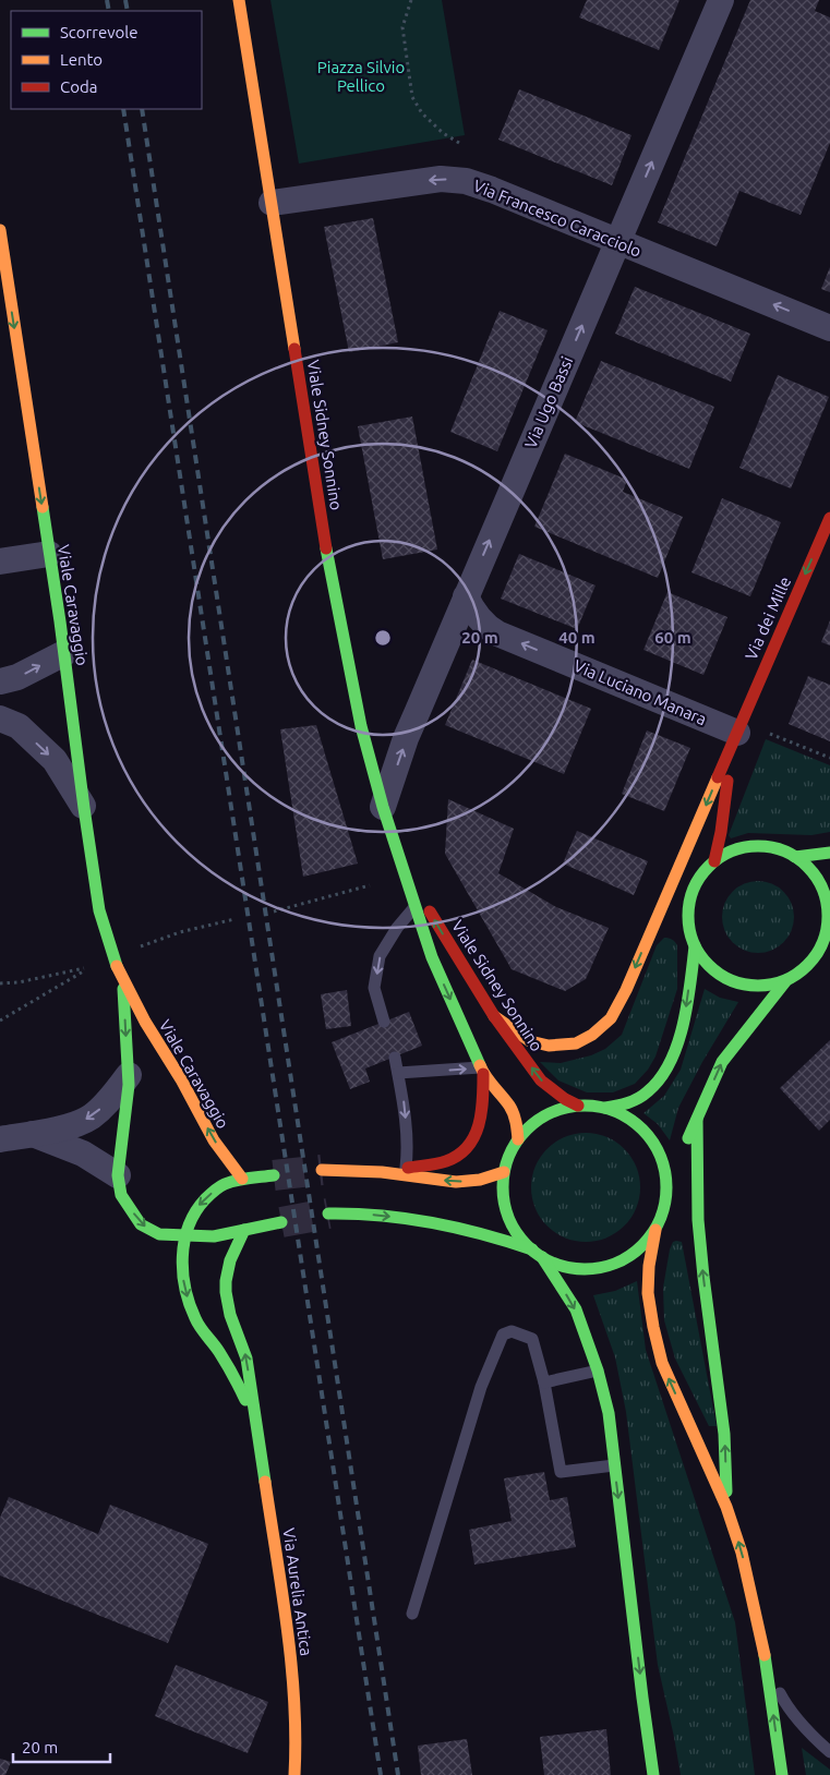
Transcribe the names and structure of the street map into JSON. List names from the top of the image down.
{
  "streets": {
    "main road": [
      "Viale Sidney Sonnino",
      "Viale Caravaggio",
      "Via dei Mille",
      "Via Aurelia Antica"
    ],
    "street": ["Via Francesco Caracciolo", "Via Ugo Bassi", "Via Luciano Manara"]
  },
  "crossings": [
    ["Via Francesco Caracciolo", "Via Ugo Bassi"],
    ["Via Francesco Caracciolo", "Viale Sidney Sonnino"],
    ["Via Ugo Bassi", "Viale Sidney Sonnino"],
    ["Via Ugo Bassi", "Via Luciano Manara"],
    ["Viale Caravaggio", "Via Aurelia Antica"],
    ["Via dei Mille", "Via Luciano Manara"]
  ],
  "one_way": [
    "Via Francesco Caracciolo",
    "Via Ugo Bassi",
    "Via dei Mille",
    "Via Luciano Manara"
  ],
  "parks": ["Piazza Silvio Pellico"],
  "legend": ["Scorrevole", "Lento", "Coda"],
  "scale_bar": "20 m",
  "rings": ["20 m", "40 m", "60 m"]
}
